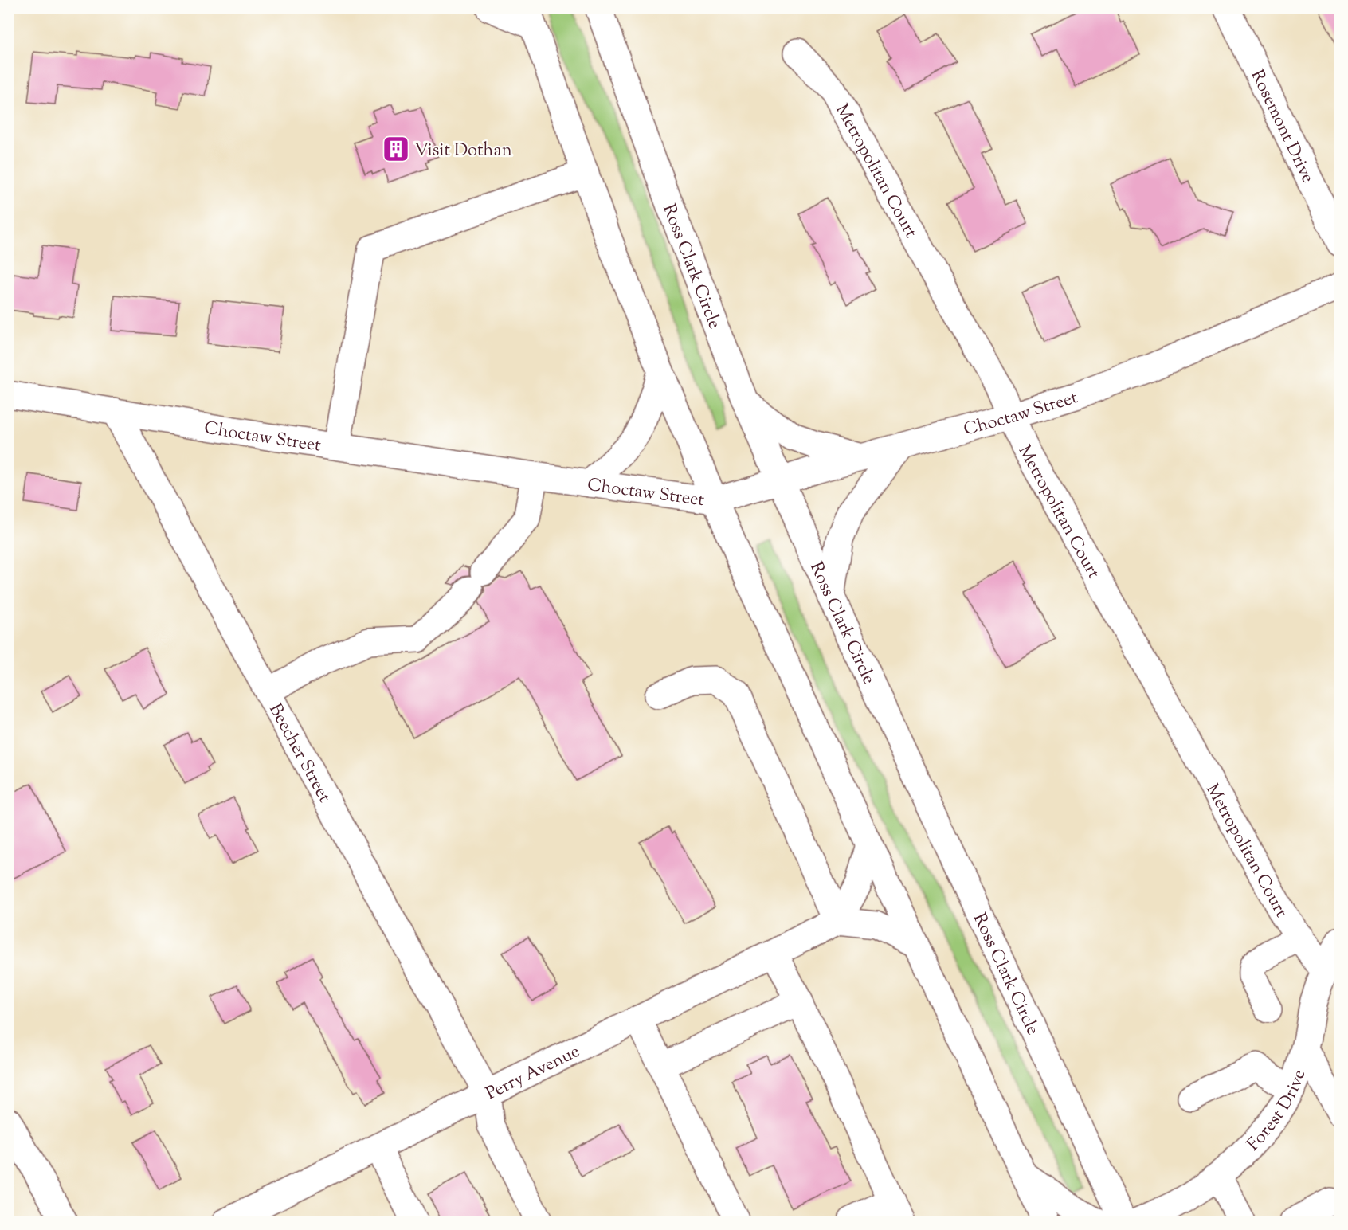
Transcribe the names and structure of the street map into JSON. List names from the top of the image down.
{
  "streets": {
    "main road": [
      "Rosemont Drive",
      "Metropolitan Court",
      "Ross Clark Circle",
      "Choctaw Street",
      "Beecher Street",
      "Perry Avenue",
      "Forest Drive"
    ]
  },
  "crossings": [
    ["Metropolitan Court", "Choctaw Street"],
    ["Metropolitan Court", "Forest Drive"],
    ["Ross Clark Circle", "Choctaw Street"],
    ["Choctaw Street", "Beecher Street"],
    ["Beecher Street", "Perry Avenue"]
  ],
  "places": {
    "building": ["Visit Dothan"]
  }
}
